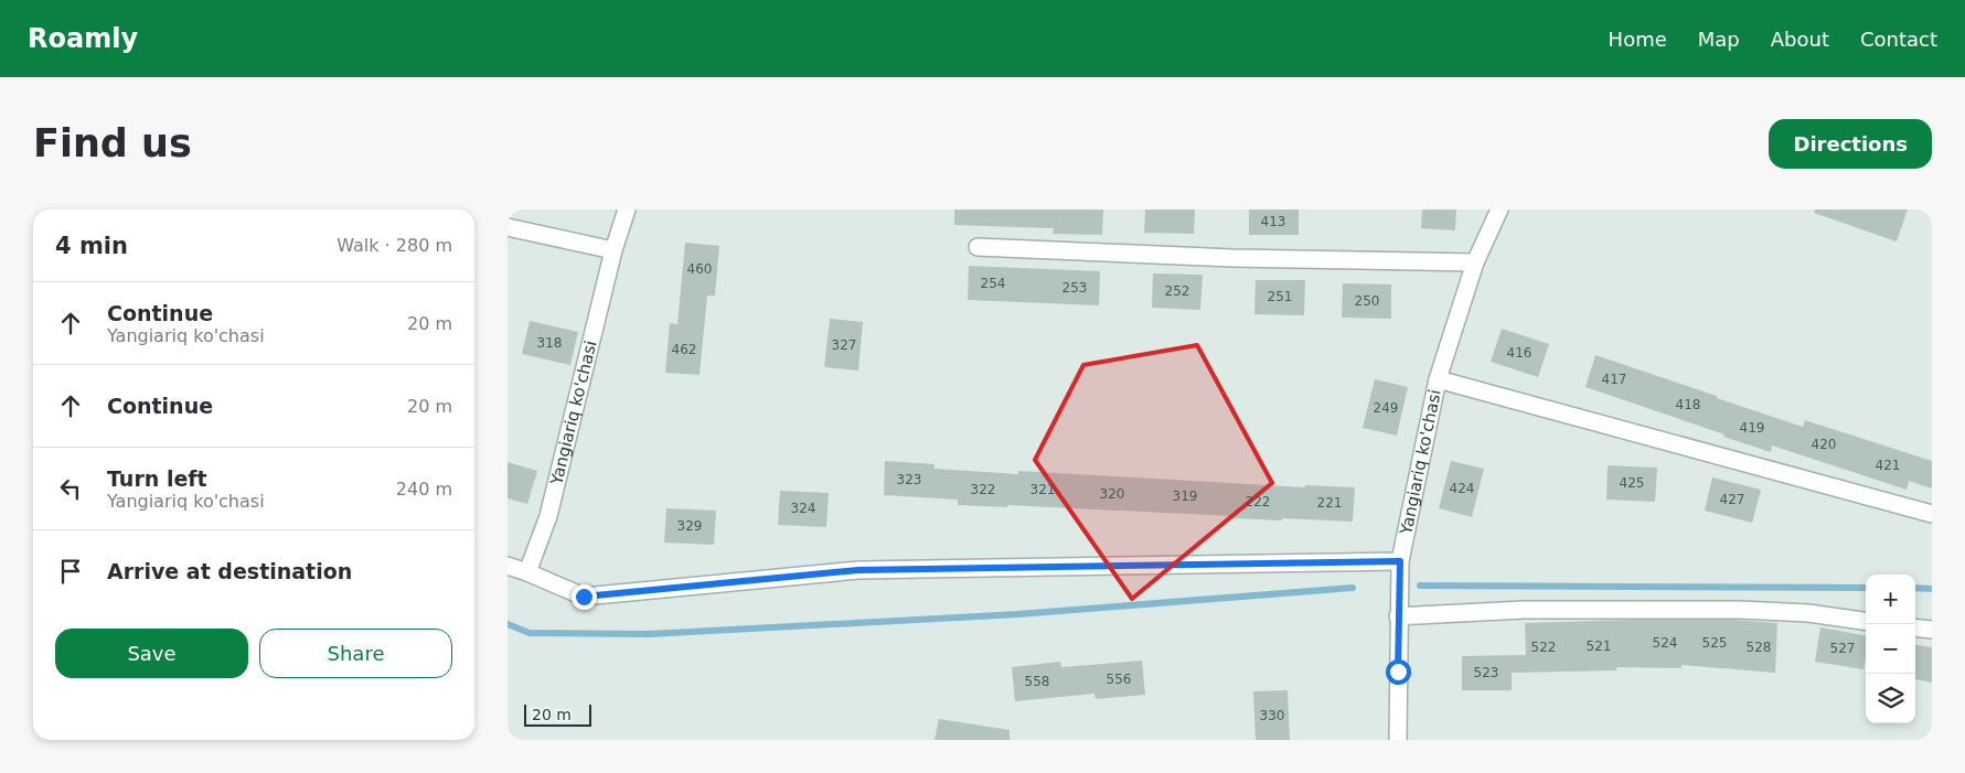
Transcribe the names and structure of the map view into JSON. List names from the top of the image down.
{
  "streets": {
    "street": ["Yangiariq ko'chasi"]
  },
  "house_numbers": [
    "413",
    "460",
    "254",
    "253",
    "252",
    "251",
    "250",
    "318",
    "327",
    "462",
    "416",
    "417",
    "418",
    "249",
    "419",
    "420",
    "421",
    "323",
    "425",
    "424",
    "322",
    "321",
    "320",
    "319",
    "427",
    "222",
    "221",
    "324",
    "329",
    "524",
    "525",
    "521",
    "522",
    "528",
    "527",
    "523",
    "556",
    "558",
    "330"
  ],
  "scale_bar": "20 m",
  "page": {
    "header": "Roamly",
    "nav": [
      "Home",
      "Map",
      "About",
      "Contact"
    ],
    "buttons": [
      "Directions",
      ["Save", "Share"]
    ],
    "title": "Find us",
    "heading": ["4 min", "Walk · 280 m"],
    "list": [
      ["Continue", "Yangiariq ko'chasi", "20 m"],
      ["Continue", "20 m"],
      ["Turn left", "Yangiariq ko'chasi", "240 m"],
      "Arrive at destination"
    ],
    "map_buttons": ["+", "−"],
    "scale": "20 m"
  }
}
